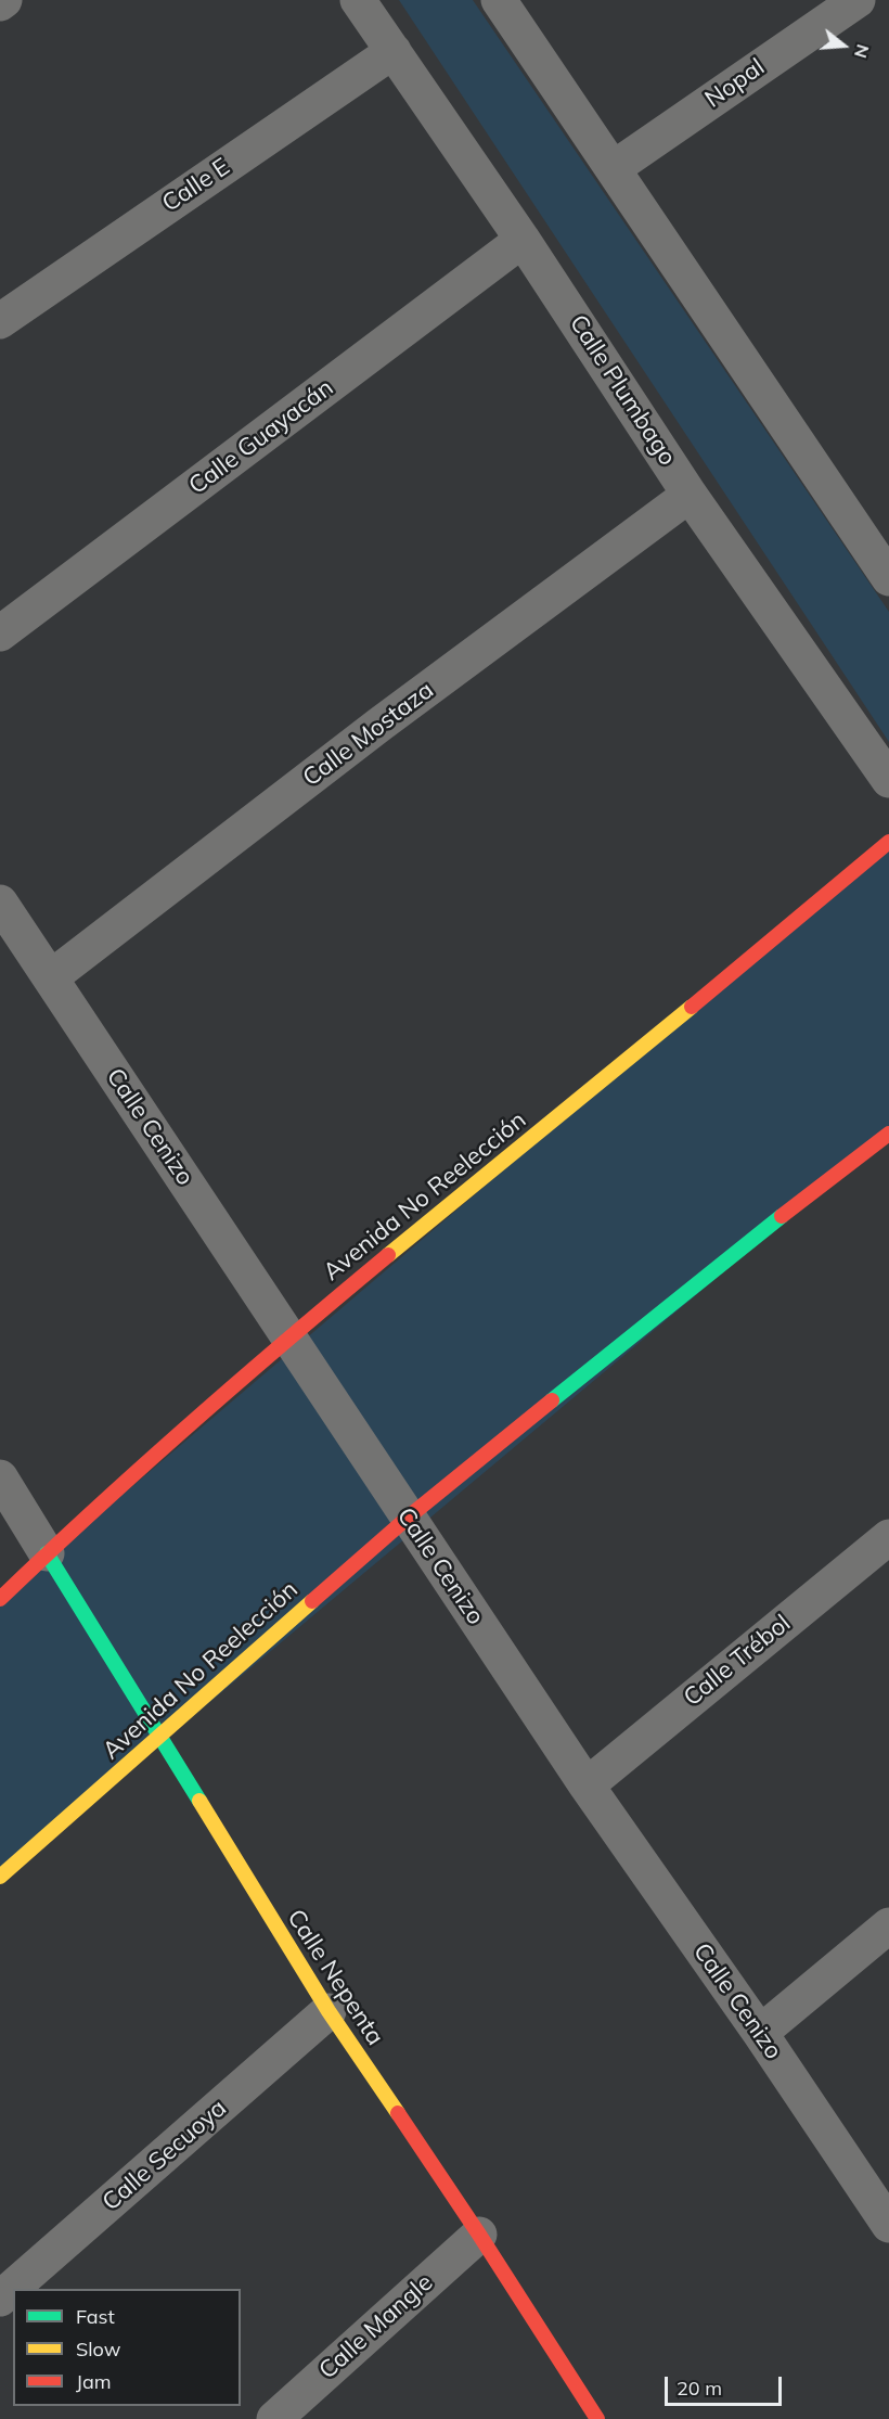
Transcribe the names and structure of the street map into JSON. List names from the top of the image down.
{
  "streets": {
    "main road": ["Avenida No Reelección", "Calle Nepenta"],
    "street": [
      "Nopal",
      "Calle E",
      "Calle Plumbago",
      "Calle Guayacán",
      "Calle Mostaza",
      "Calle Cenizo",
      "Calle Trébol",
      "Calle Secuoya",
      "Calle Mangle"
    ]
  },
  "crossings": [
    ["Calle E", "Calle Plumbago"],
    ["Calle Plumbago", "Calle Guayacán"],
    ["Calle Plumbago", "Calle Mostaza"],
    ["Calle Mostaza", "Calle Cenizo"],
    ["Calle Cenizo", "Avenida No Reelección"],
    ["Calle Cenizo", "Calle Trébol"],
    ["Avenida No Reelección", "Calle Nepenta"],
    ["Calle Nepenta", "Calle Secuoya"],
    ["Calle Nepenta", "Calle Mangle"]
  ],
  "legend": ["Fast", "Slow", "Jam"],
  "scale_bar": "20 m",
  "north": "right"
}
